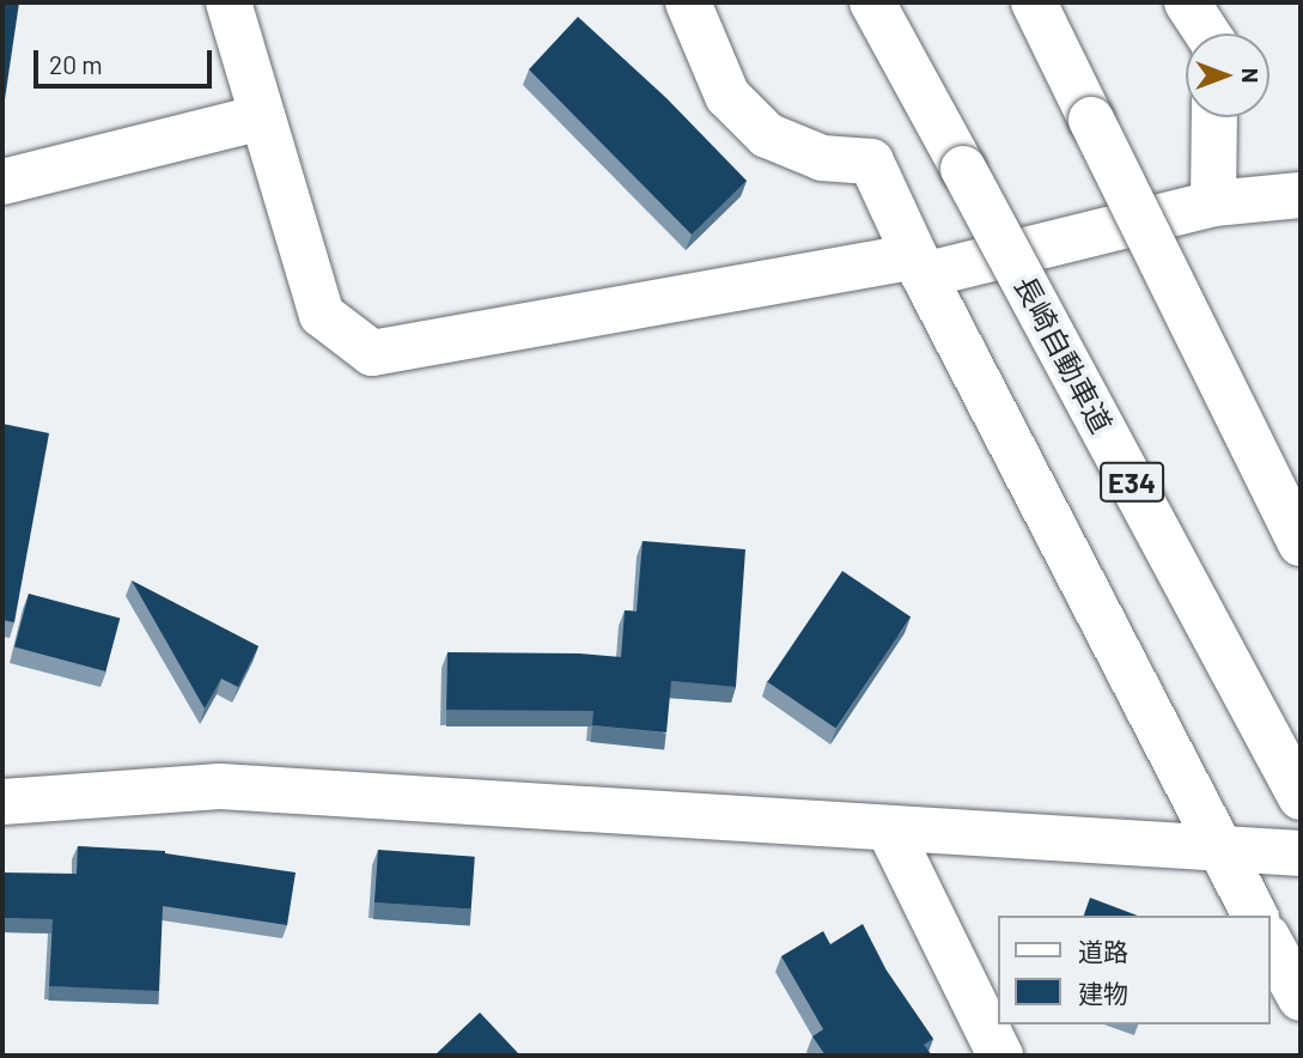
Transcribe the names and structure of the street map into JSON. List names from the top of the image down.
{
  "streets": {
    "main road": ["長崎自動車道", "E34"]
  },
  "legend": ["道路", "建物"],
  "scale_bar": "20 m",
  "north": "right"
}
